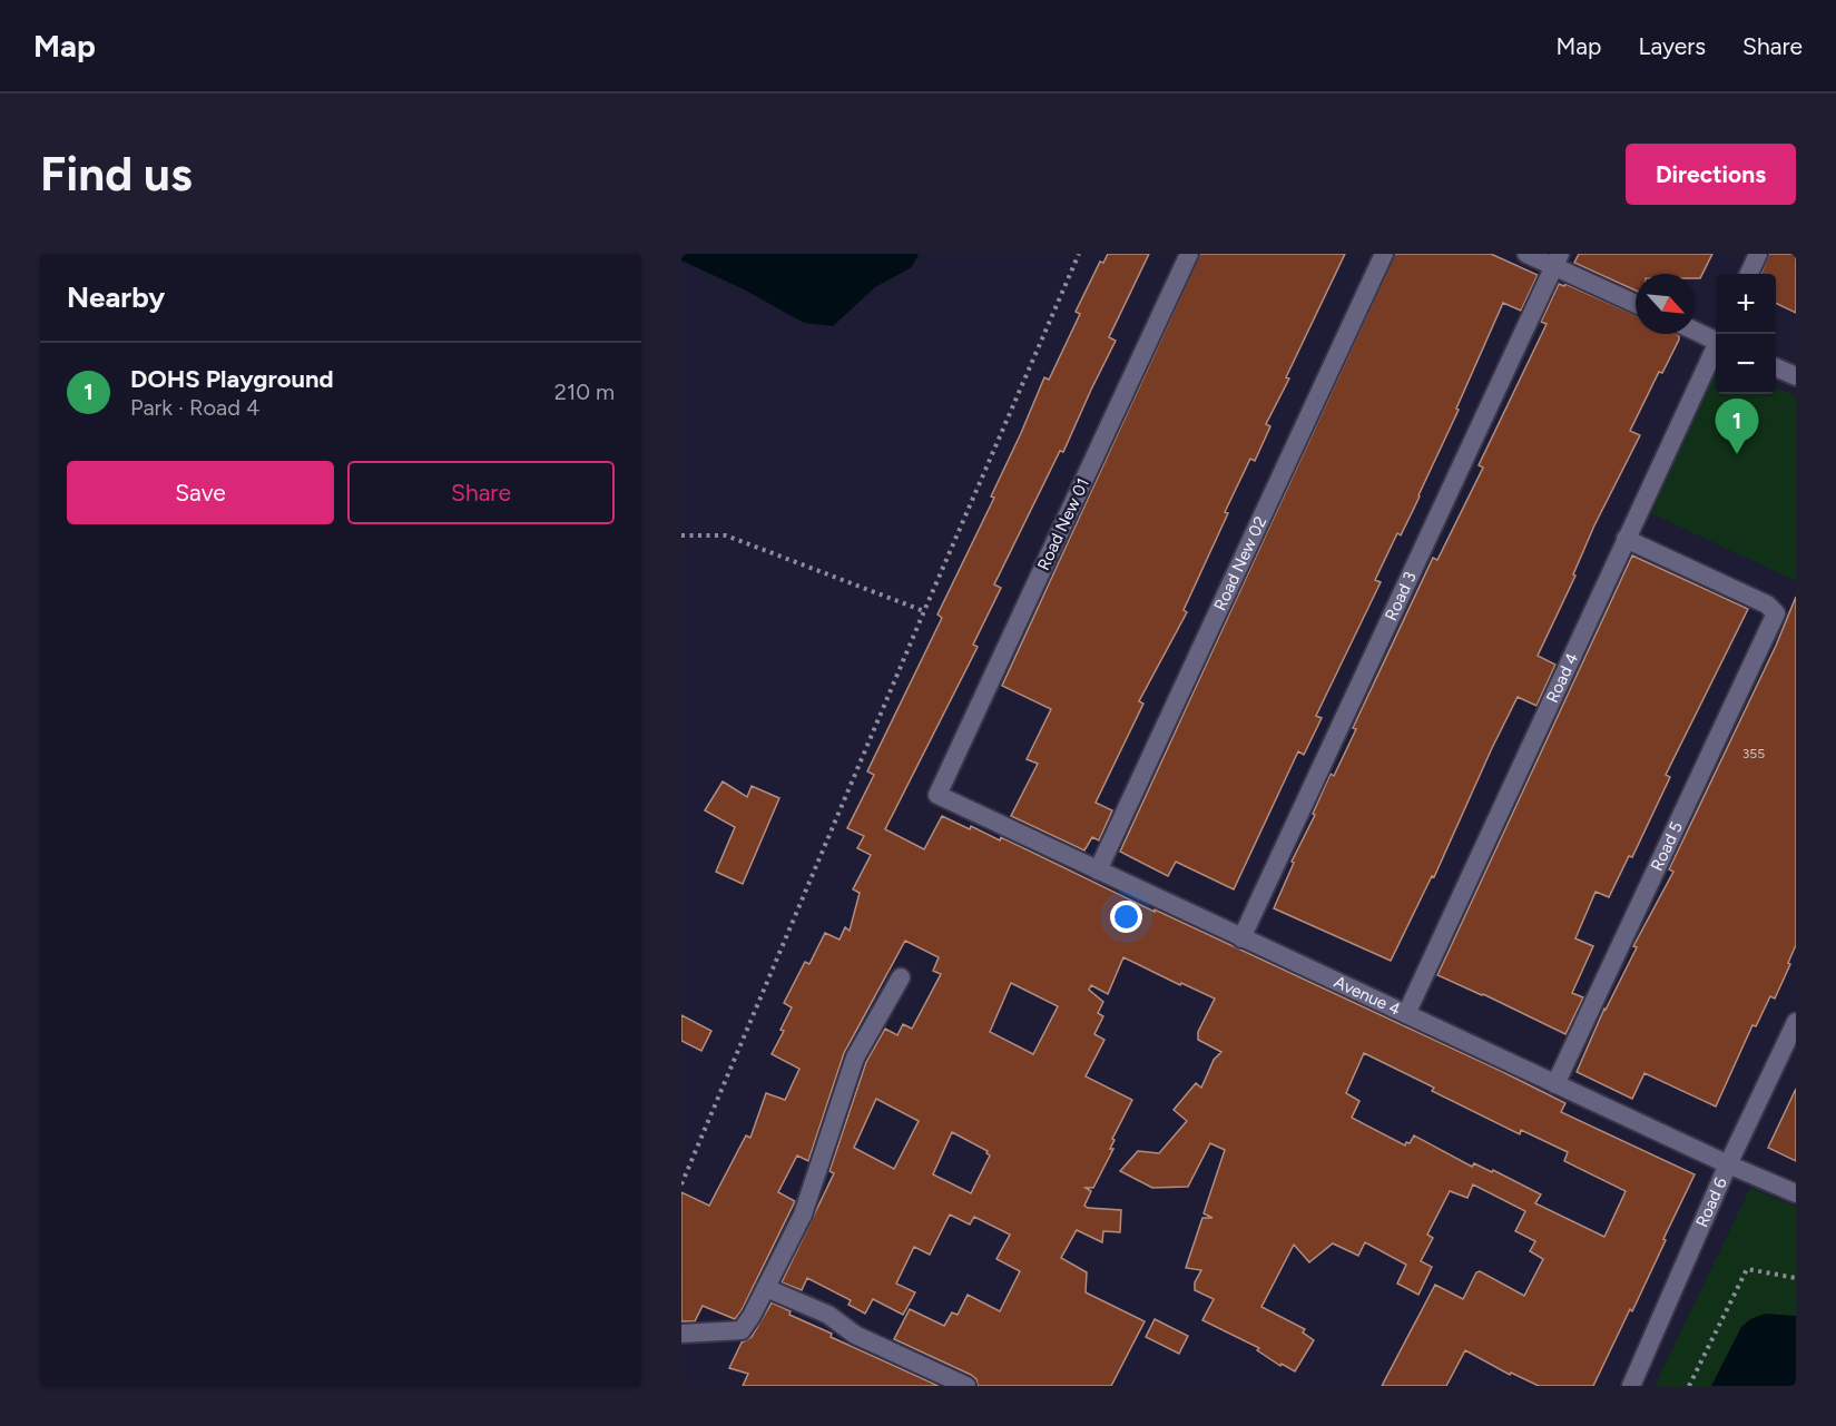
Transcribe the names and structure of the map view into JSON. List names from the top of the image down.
{
  "streets": {
    "street": [
      "Road New 01",
      "Road New 02",
      "Road 3",
      "Road 4",
      "Road 5",
      "Avenue 4",
      "Road 6"
    ]
  },
  "crossings": [
    ["Road New 01", "Avenue 4"],
    ["Road New 02", "Avenue 4"],
    ["Road 3", "Avenue 4"],
    ["Road 4", "Road 5"],
    ["Road 4", "Avenue 4"],
    ["Road 5", "Avenue 4"],
    ["Avenue 4", "Road 6"]
  ],
  "house_numbers": ["355"],
  "north": "bottom right",
  "page": {
    "header": "Map",
    "nav": ["Map", "Layers", "Share"],
    "buttons": [
      "Directions",
      ["Save", "Share"]
    ],
    "title": "Find us",
    "heading": "Nearby",
    "map_buttons": ["+", "−"],
    "list": [
      {
        "mark": "1",
        "name": "DOHS Playground",
        "note": "Park · Road 4",
        "value": "210 m"
      }
    ],
    "pins": "1"
  }
}
